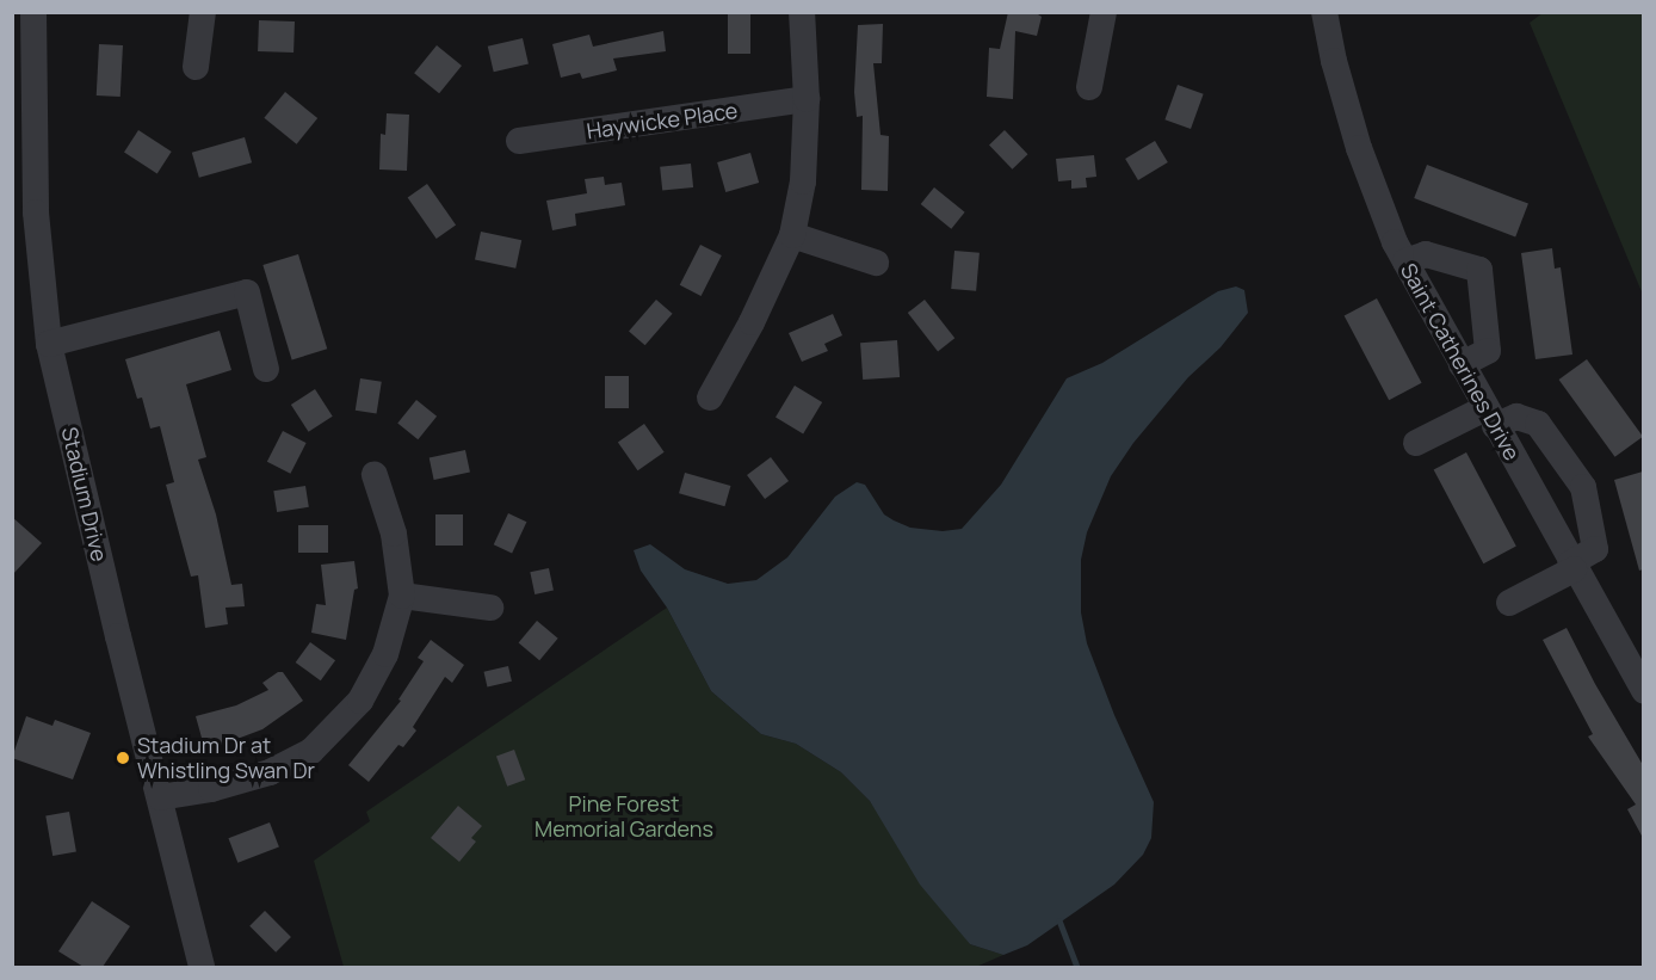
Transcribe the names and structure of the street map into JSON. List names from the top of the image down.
{
  "streets": {
    "street": ["Haywicke Place", "Saint Catherines Drive", "Stadium Drive"]
  },
  "parks": ["Pine Forest Memorial Gardens"],
  "places": ["Stadium Dr at Whistling Swan Dr"]
}
